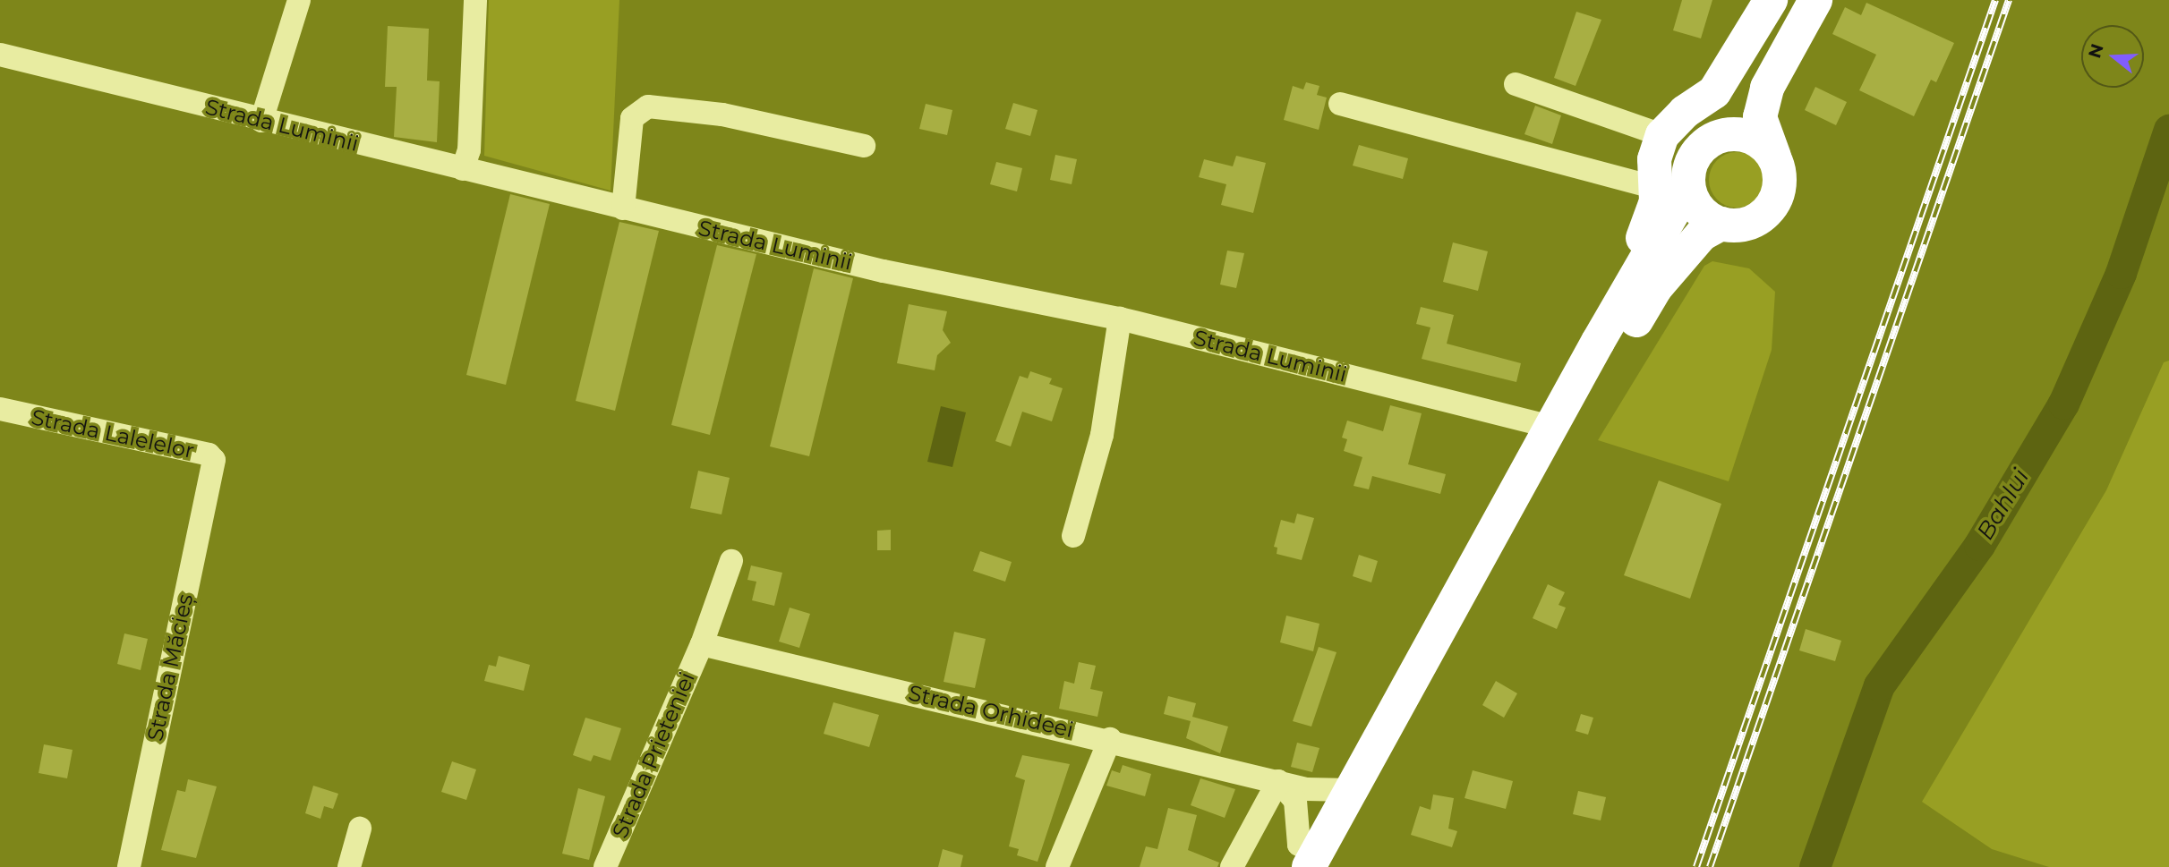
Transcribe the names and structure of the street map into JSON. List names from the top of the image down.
{
  "streets": {
    "street": [
      "Strada Luminii",
      "Strada Lalelelor",
      "Strada Măcieș",
      "Strada Orhideei",
      "Strada Prieteniei"
    ]
  },
  "crossings": [
    ["Strada Lalelelor", "Strada Măcieș"],
    ["Strada Orhideei", "Strada Prieteniei"]
  ],
  "water": ["Bahlui"],
  "north": "left"
}
